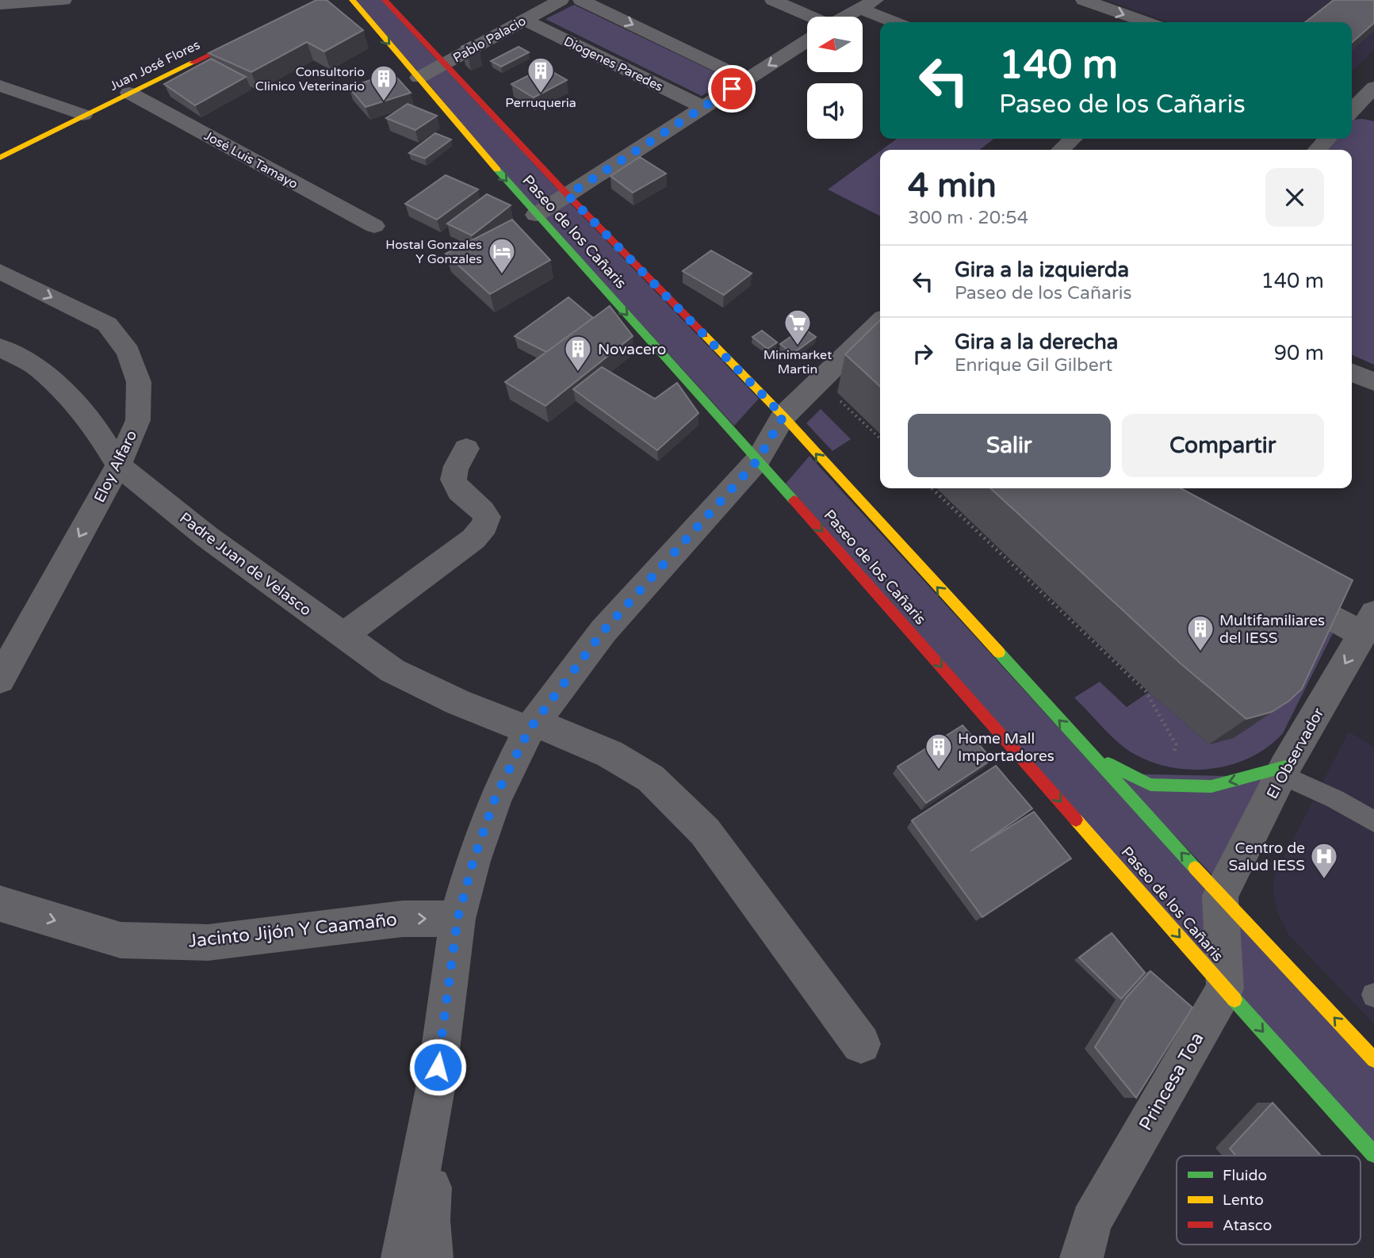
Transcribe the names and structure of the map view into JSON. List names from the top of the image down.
{
  "streets": {
    "main road": ["Juan José Flores", "Paseo de los Cañaris"],
    "street": [
      "Pablo Palacio",
      "Diogenes Paredes",
      "José Luis Tamayo",
      "Eloy Alfaro",
      "Padre Juan de Velasco",
      "El Observador",
      "Jacinto Jijón Y Caamaño",
      "Princesa Toa"
    ]
  },
  "crossings": [
    ["Pablo Palacio", "Diogenes Paredes"],
    ["Pablo Palacio", "Paseo de los Cañaris"],
    ["Juan José Flores", "José Luis Tamayo"],
    ["Paseo de los Cañaris", "El Observador"],
    ["Paseo de los Cañaris", "Princesa Toa"],
    ["Eloy Alfaro", "Padre Juan de Velasco"]
  ],
  "one_way": ["El Observador", "Jacinto Jijón Y Caamaño"],
  "places": {
    "building": [
      "Perruqueria",
      "Consultorio Clinico Veterinario",
      "Novacero",
      "Multifamiliares del IESS",
      "Home Mall Importadores"
    ],
    "hotel": ["Hostal Gonzales Y Gonzales"],
    "supermarket": ["Minimarket Martin"],
    "hospital": ["Centro de Salud IESS"]
  },
  "legend": ["Fluido", "Lento", "Atasco"],
  "north": "left",
  "page": {
    "turn": ["140 m", "Paseo de los Cañaris"],
    "heading": ["4 min", "300 m · 20:54"],
    "list": [
      {
        "name": "Gira a la izquierda",
        "note": "Paseo de los Cañaris",
        "value": "140 m"
      },
      {
        "name": "Gira a la derecha",
        "note": "Enrique Gil Gilbert",
        "value": "90 m"
      }
    ],
    "buttons": ["Salir", "Compartir"]
  }
}
